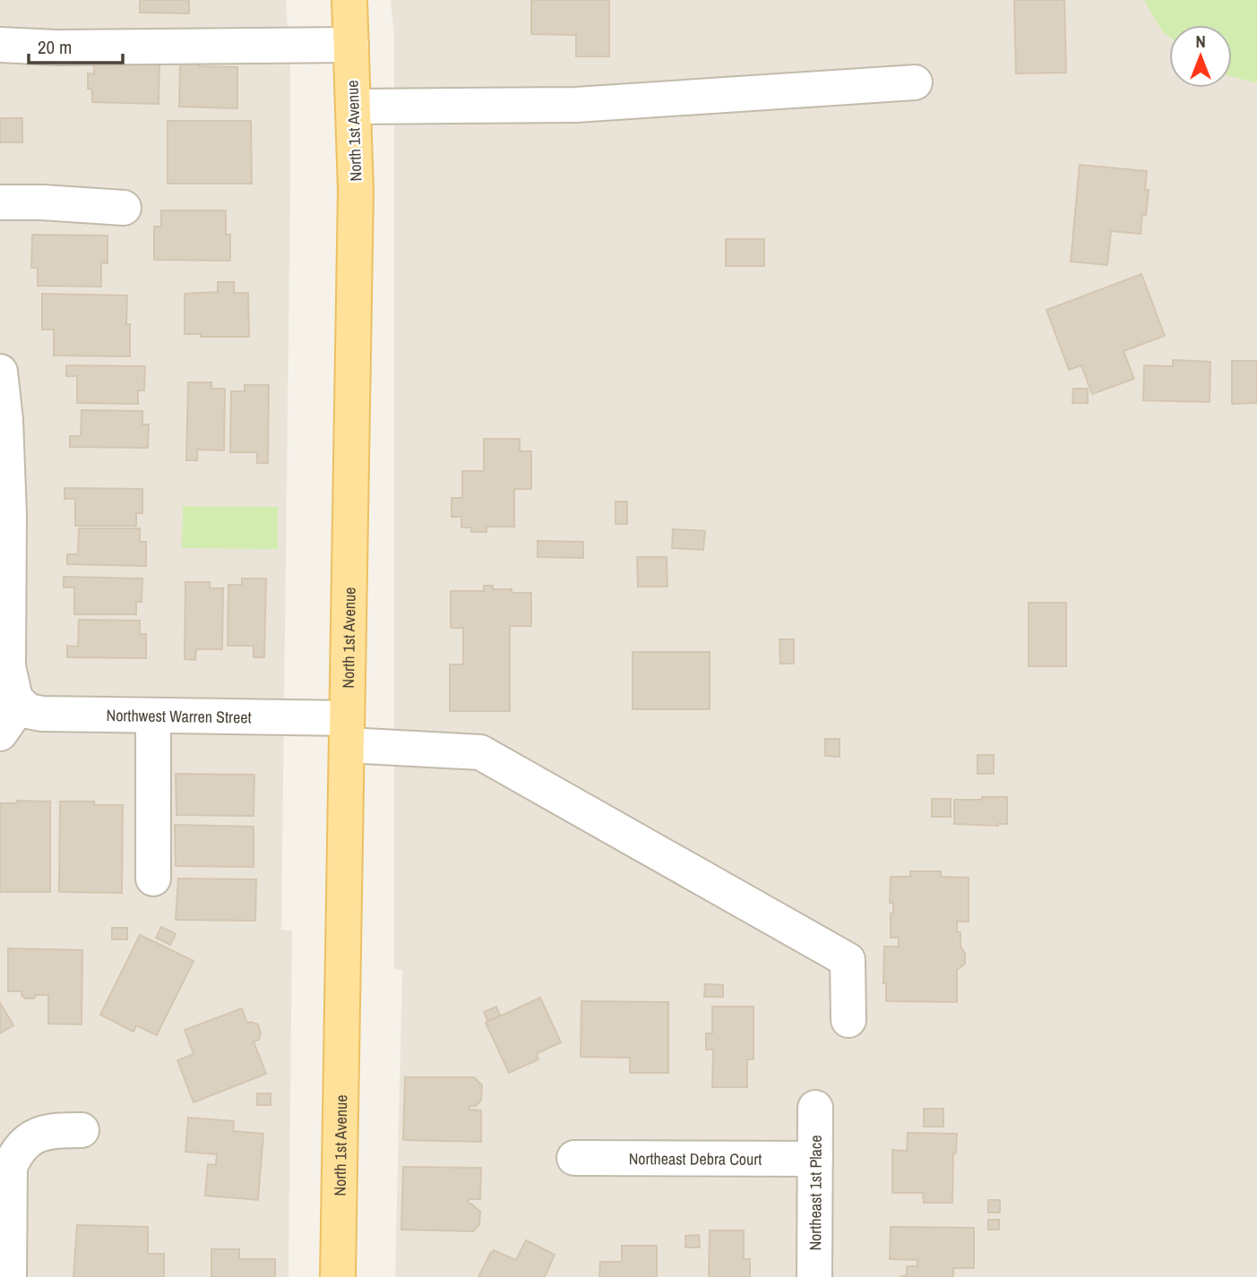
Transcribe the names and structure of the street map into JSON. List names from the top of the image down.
{
  "streets": {
    "main road": ["North 1st Avenue"],
    "street": ["Northwest Warren Street", "Northeast Debra Court", "Northeast 1st Place"]
  },
  "crossings": [
    ["North 1st Avenue", "Northwest Warren Street"],
    ["Northeast Debra Court", "Northeast 1st Place"]
  ],
  "scale_bar": "20 m",
  "north": "top"
}
